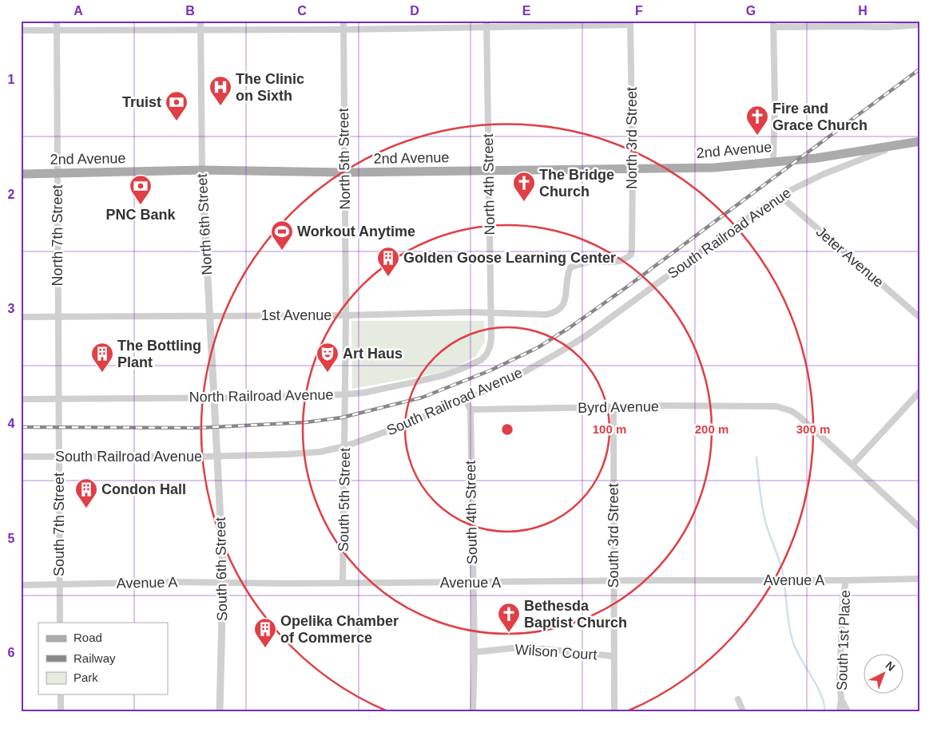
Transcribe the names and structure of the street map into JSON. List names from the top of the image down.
{
  "streets": {
    "main road": ["2nd Avenue"],
    "street": [
      "North 3rd Street",
      "North 5th Street",
      "North 4th Street",
      "North 6th Street",
      "South Railroad Avenue",
      "North 7th Street",
      "Jeter Avenue",
      "1st Avenue",
      "North Railroad Avenue",
      "Byrd Avenue",
      "South 5th Street",
      "South 4th Street",
      "South 7th Street",
      "South 3rd Street",
      "South 6th Street",
      "Avenue A",
      "South 1st Place",
      "Wilson Court"
    ]
  },
  "crossings": [
    ["North 3rd Street", "2nd Avenue"],
    ["North 3rd Street", "1st Avenue"],
    ["2nd Avenue", "North 5th Street"],
    ["2nd Avenue", "North 4th Street"],
    ["2nd Avenue", "North 6th Street"],
    ["2nd Avenue", "South Railroad Avenue"],
    ["2nd Avenue", "North 7th Street"],
    ["North 5th Street", "1st Avenue"],
    ["North 5th Street", "North Railroad Avenue"],
    ["North 5th Street", "South 5th Street"],
    ["North 4th Street", "1st Avenue"],
    ["North 4th Street", "North Railroad Avenue"],
    ["North 6th Street", "1st Avenue"],
    ["North 6th Street", "South 6th Street"],
    ["South Railroad Avenue", "Jeter Avenue"],
    ["South Railroad Avenue", "South 5th Street"],
    ["South Railroad Avenue", "South 7th Street"],
    ["North 7th Street", "1st Avenue"],
    ["North 7th Street", "North Railroad Avenue"],
    ["North 7th Street", "South 7th Street"],
    ["Byrd Avenue", "South 4th Street"],
    ["Byrd Avenue", "South 3rd Street"],
    ["South 5th Street", "Avenue A"],
    ["South 4th Street", "Avenue A"],
    ["South 4th Street", "Wilson Court"],
    ["South 7th Street", "Avenue A"],
    ["South 3rd Street", "Avenue A"],
    ["South 3rd Street", "Wilson Court"],
    ["South 6th Street", "Avenue A"],
    ["Avenue A", "South 1st Place"]
  ],
  "places": {
    "hospital": ["The Clinic on Sixth"],
    "bank": ["Truist", "PNC Bank"],
    "church": ["Fire and Grace Church", "The Bridge Church", "Bethesda Baptist Church"],
    "sports": ["Workout Anytime"],
    "building": [
      "Golden Goose Learning Center",
      "The Bottling Plant",
      "Condon Hall",
      "Opelika Chamber of Commerce"
    ],
    "theatre": ["Art Haus"]
  },
  "legend": ["Road", "Railway", "Park"],
  "north": "top right",
  "grid": {
    "columns": [
      "A",
      "B",
      "C",
      "D",
      "E",
      "F",
      "G",
      "H"
    ],
    "rows": [
      "1",
      "2",
      "3",
      "4",
      "5",
      "6"
    ]
  },
  "rings": ["100 m", "200 m", "300 m"]
}
